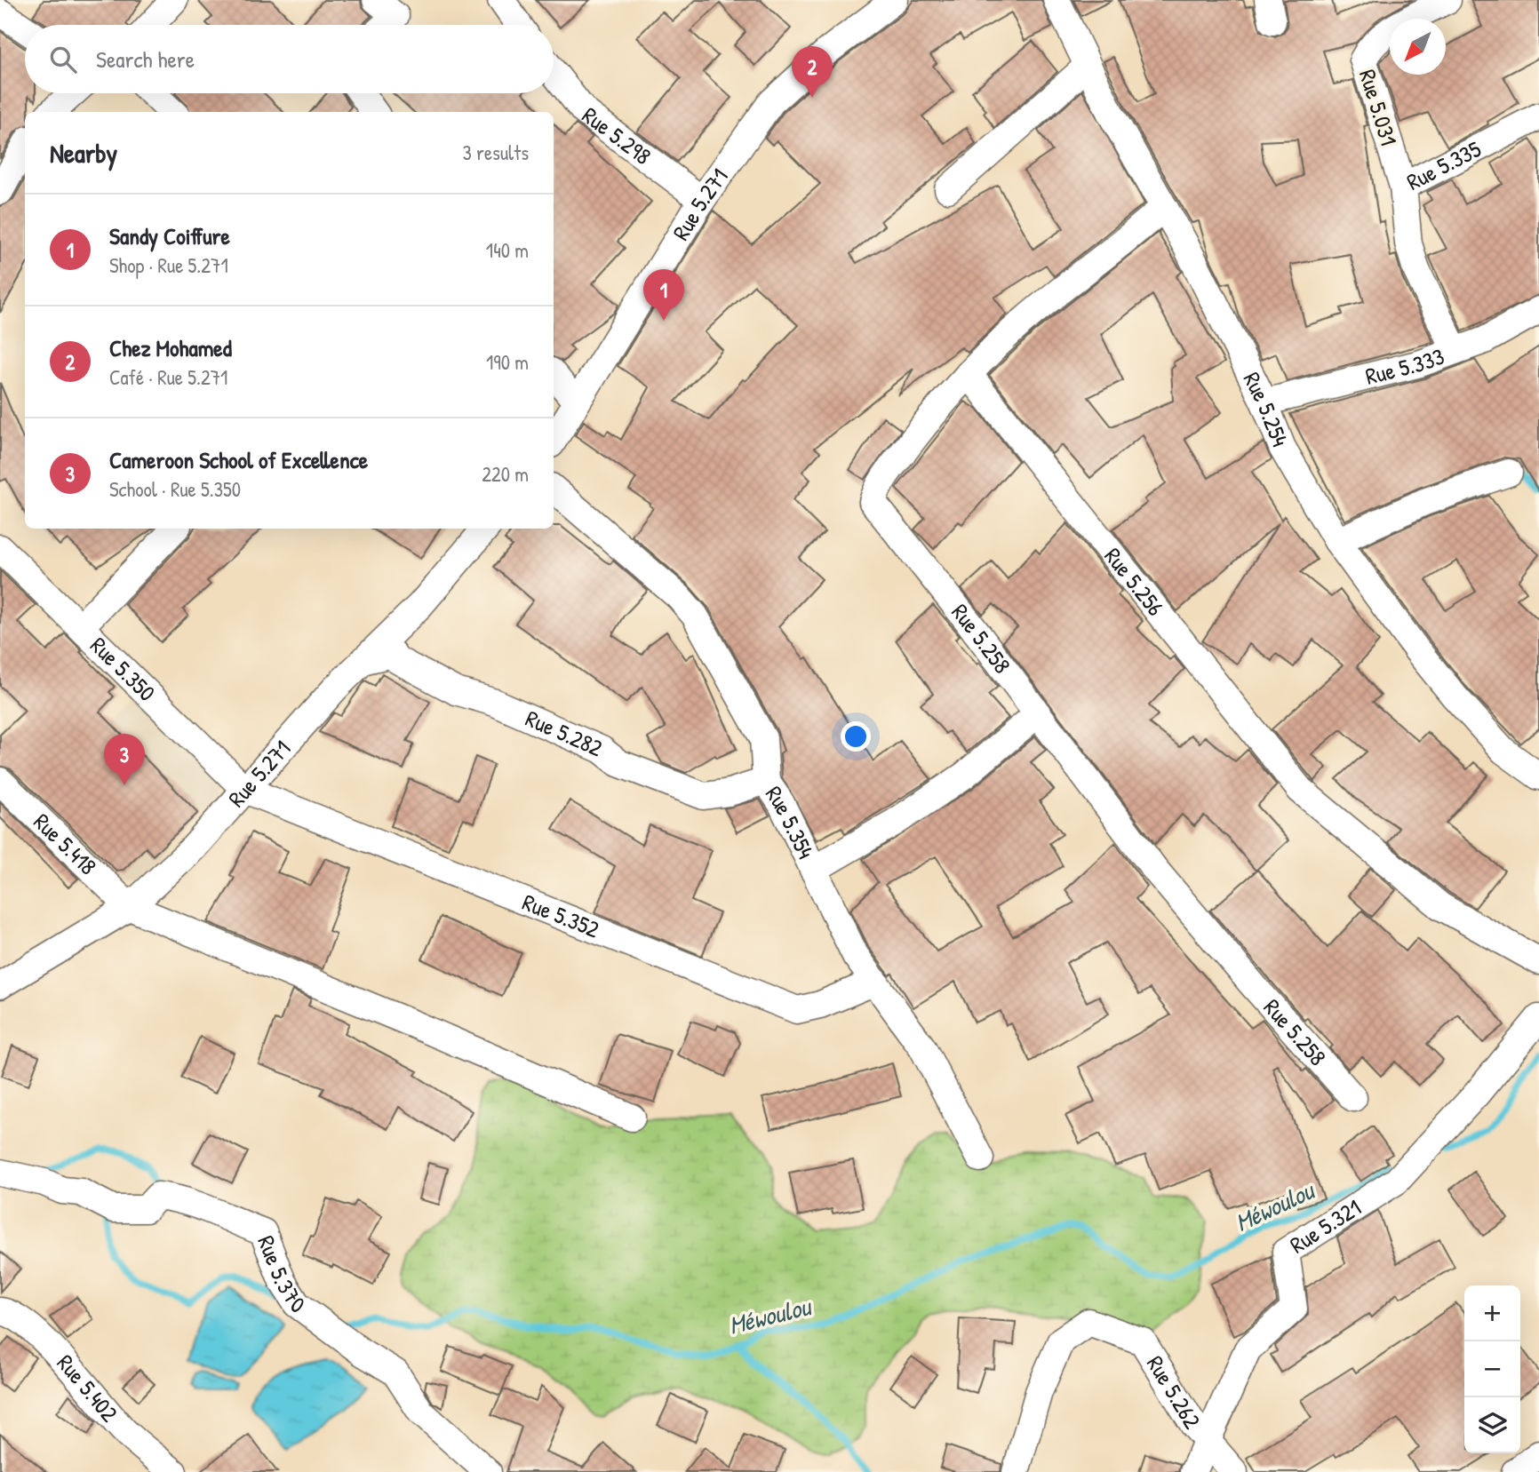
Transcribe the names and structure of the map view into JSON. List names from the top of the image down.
{
  "streets": {
    "street": [
      "Rue 5.031",
      "Rue 5.298",
      "Rue 5.335",
      "Rue 5.271",
      "Rue 5.333",
      "Rue 5.254",
      "Rue 5.256",
      "Rue 5.258",
      "Rue 5.350",
      "Rue 5.282",
      "Rue 5.354",
      "Rue 5.418",
      "Rue 5.352",
      "Rue 5.321",
      "Rue 5.370",
      "Rue 5.402",
      "Rue 5.262"
    ]
  },
  "crossings": [
    ["Rue 5.031", "Rue 5.335"],
    ["Rue 5.298", "Rue 5.271"],
    ["Rue 5.335", "Rue 5.333"],
    ["Rue 5.271", "Rue 5.350"],
    ["Rue 5.271", "Rue 5.282"],
    ["Rue 5.271", "Rue 5.418"],
    ["Rue 5.271", "Rue 5.352"],
    ["Rue 5.333", "Rue 5.254"],
    ["Rue 5.254", "Rue 5.258"],
    ["Rue 5.256", "Rue 5.258"],
    ["Rue 5.350", "Rue 5.352"],
    ["Rue 5.282", "Rue 5.354"],
    ["Rue 5.354", "Rue 5.352"],
    ["Rue 5.321", "Rue 5.262"]
  ],
  "water": ["Méwoulou"],
  "north": "bottom left",
  "page": {
    "search": "Search here",
    "pins": ["2", "1", "3"],
    "heading": ["Nearby", "3 results"],
    "list": [
      {
        "mark": "1",
        "name": "Sandy Coiffure",
        "note": "Shop · Rue 5.271",
        "value": "140 m"
      },
      {
        "mark": "2",
        "name": "Chez Mohamed",
        "note": "Café · Rue 5.271",
        "value": "190 m"
      },
      {
        "mark": "3",
        "name": "Cameroon School of Excellence",
        "note": "School · Rue 5.350",
        "value": "220 m"
      }
    ],
    "map_buttons": ["+", "−"]
  }
}
